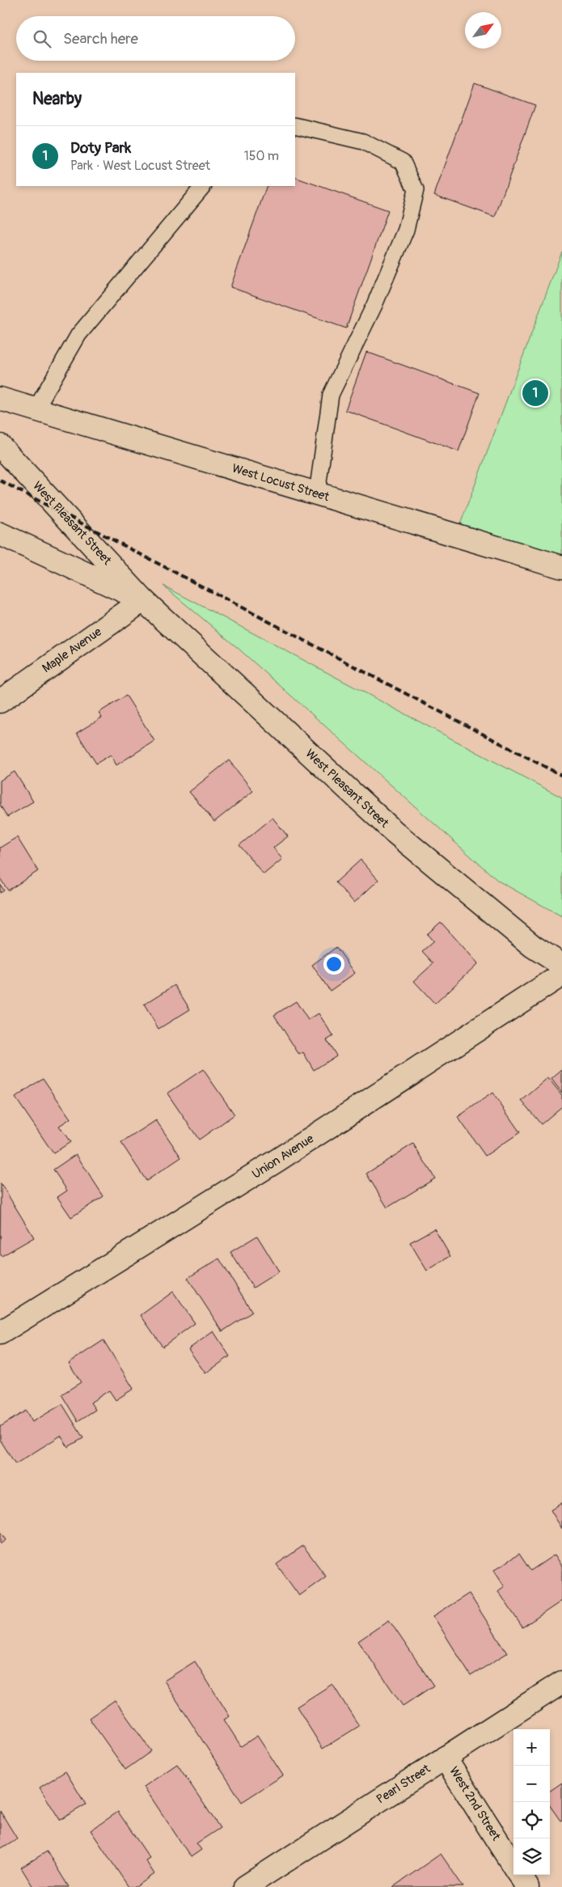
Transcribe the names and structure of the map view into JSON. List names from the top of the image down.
{
  "streets": {
    "street": [
      "West Locust Street",
      "West Pleasant Street",
      "Maple Avenue",
      "Union Avenue",
      "Pearl Street",
      "West 2nd Street"
    ]
  },
  "crossings": [
    ["West Pleasant Street", "Maple Avenue"],
    ["Pearl Street", "West 2nd Street"]
  ],
  "north": "top right",
  "page": {
    "search": "Search here",
    "heading": "Nearby",
    "list": [
      {
        "mark": "1",
        "name": "Doty Park",
        "note": "Park · West Locust Street",
        "value": "150 m"
      }
    ],
    "pins": "1",
    "map_buttons": ["+", "−"]
  }
}
